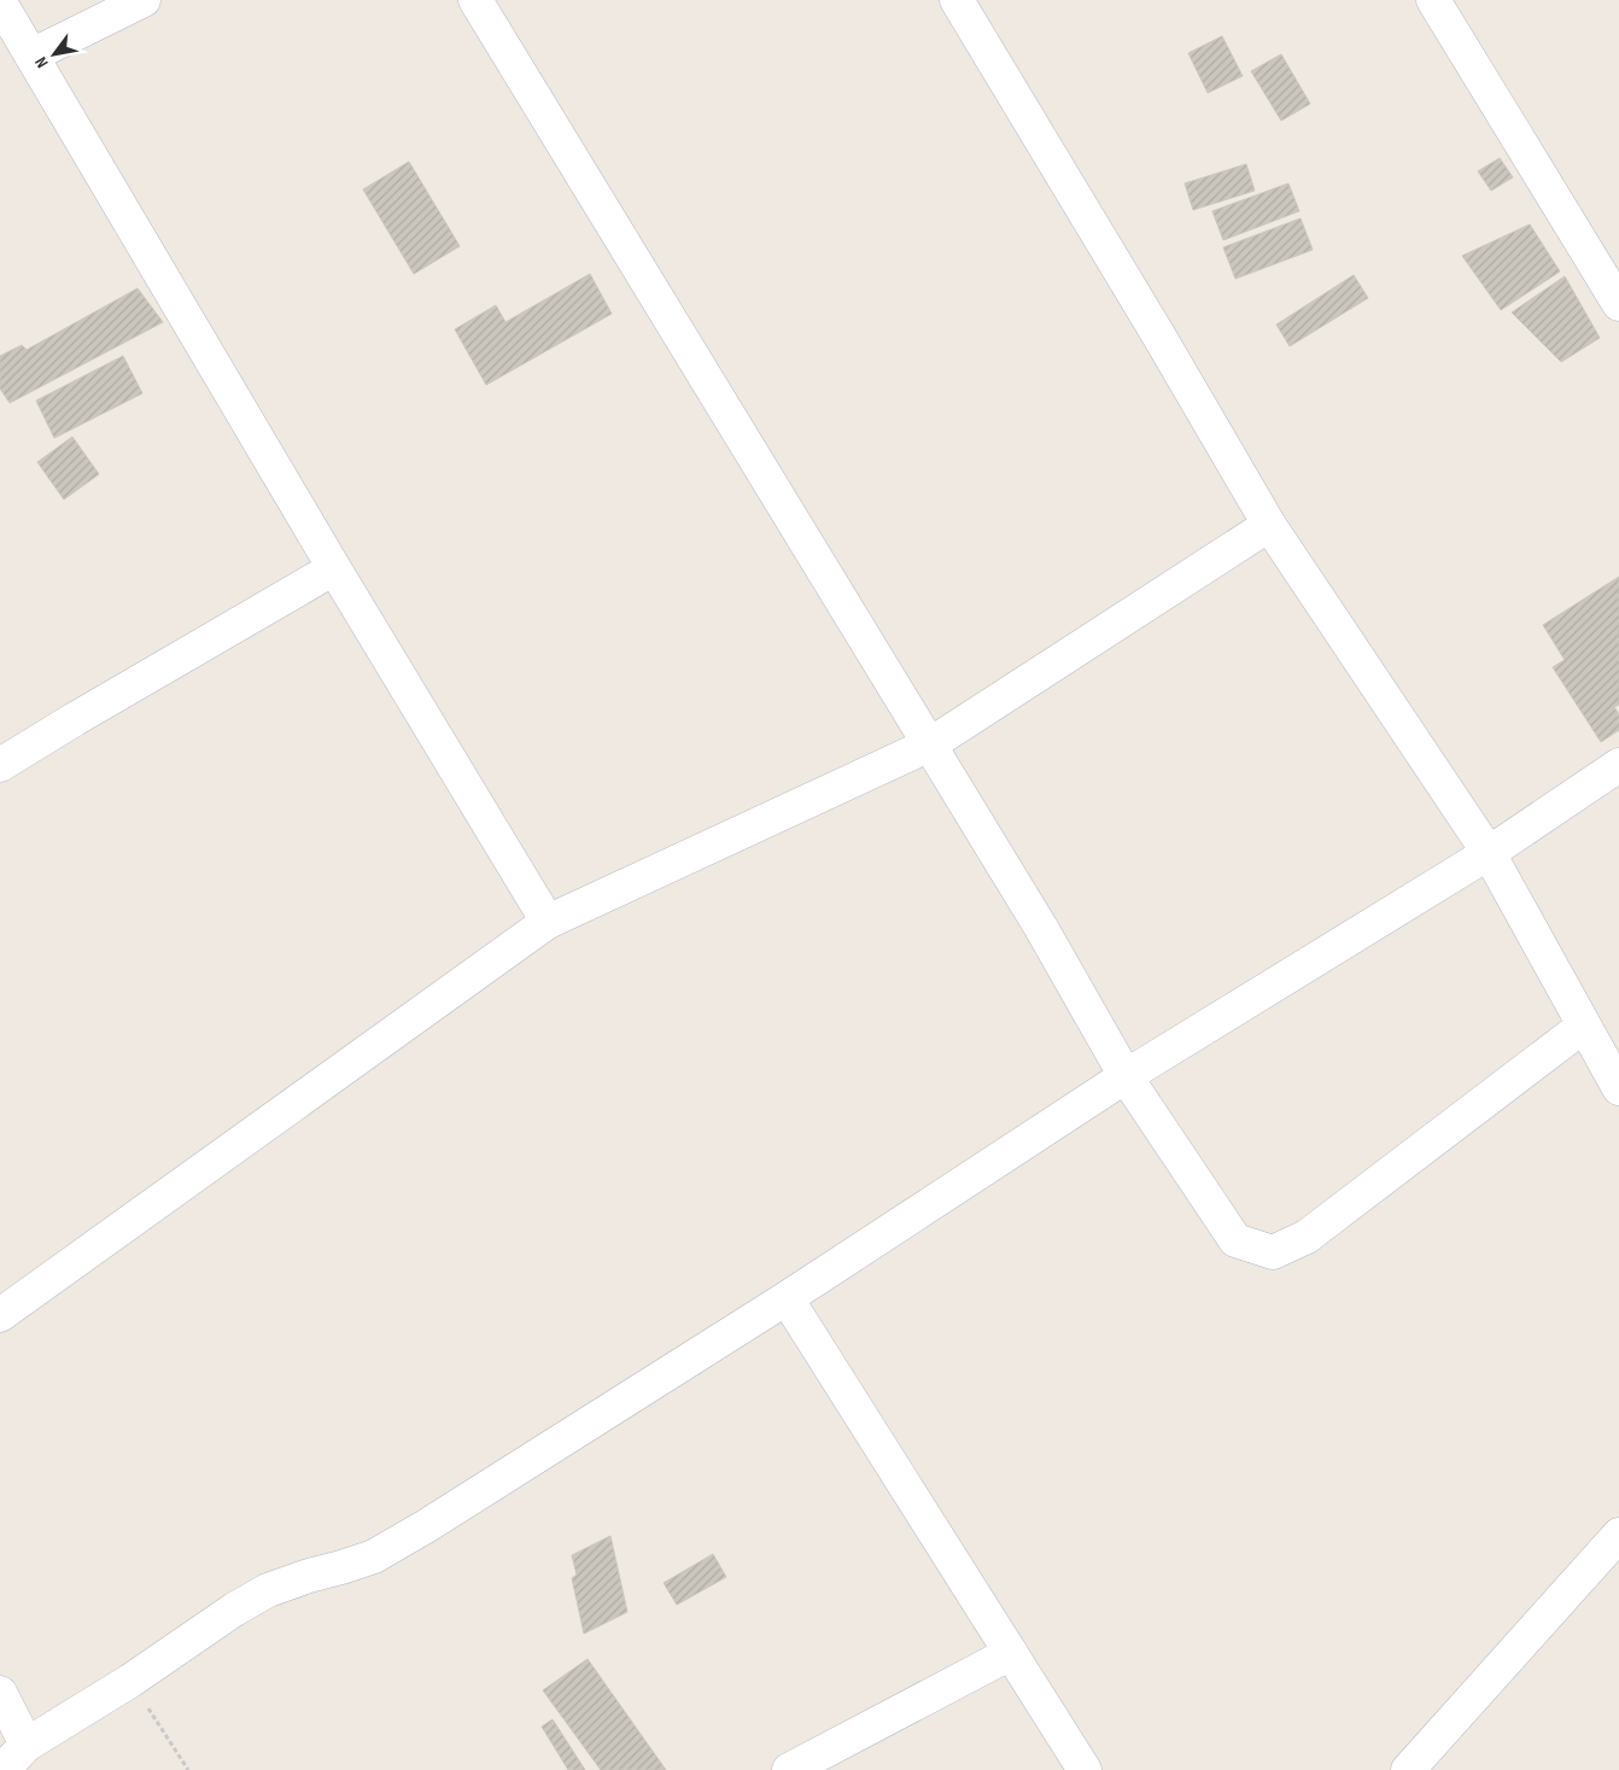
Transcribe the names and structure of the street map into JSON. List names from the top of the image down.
{
  "north": "bottom left"
}
